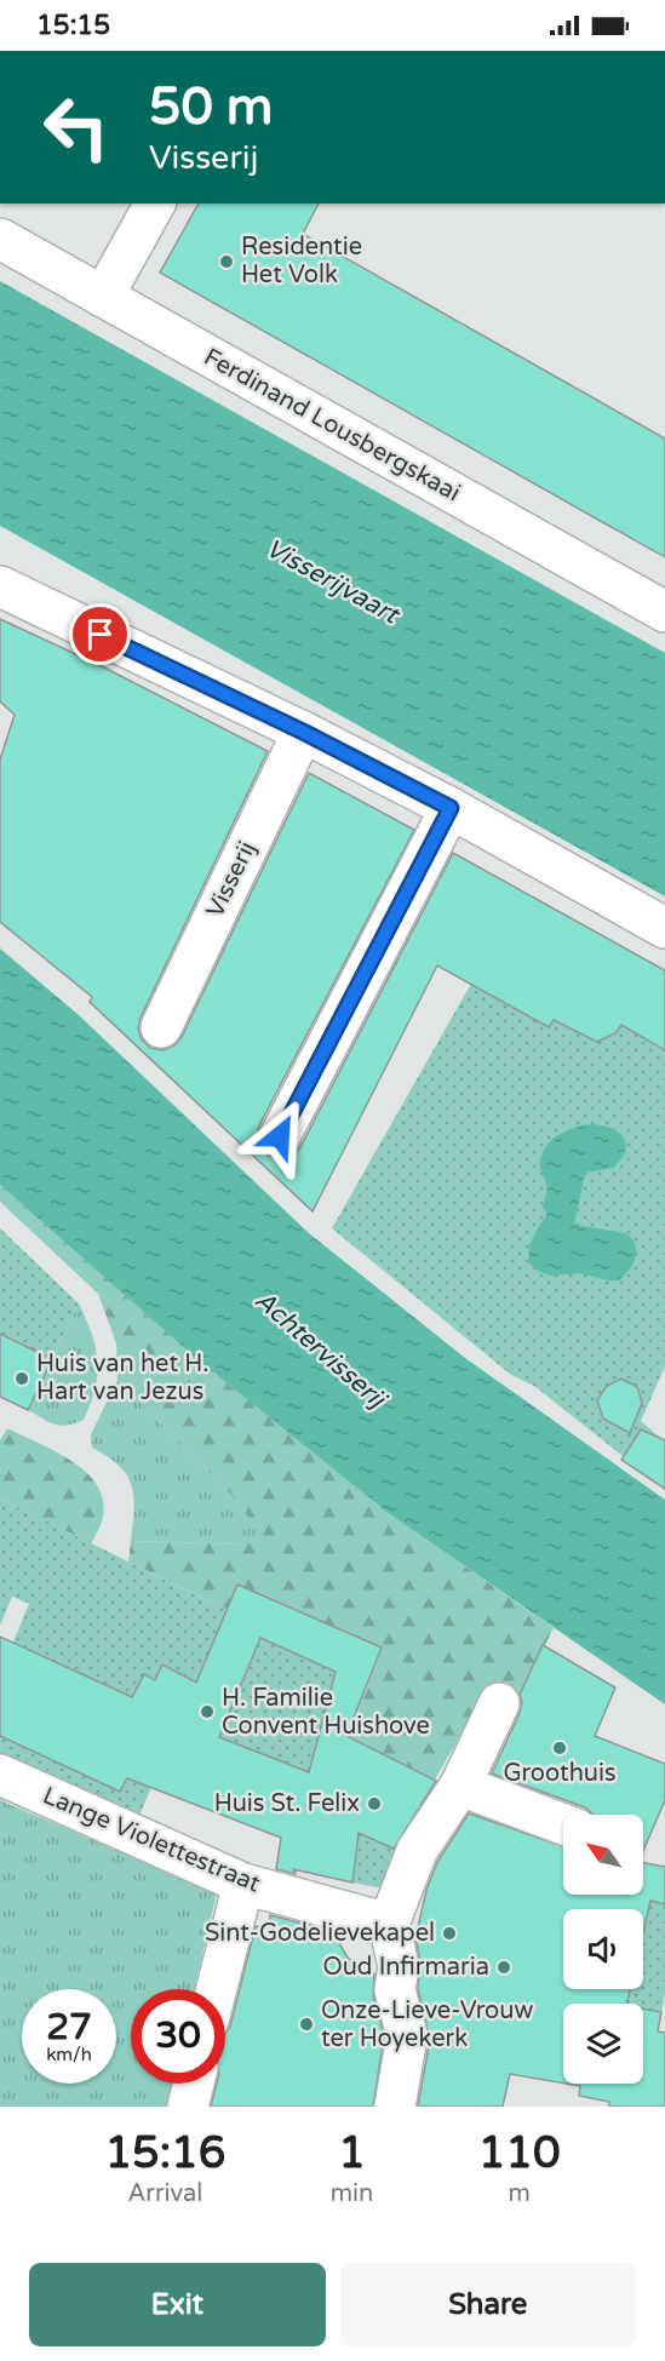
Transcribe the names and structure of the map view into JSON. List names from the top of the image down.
{
  "streets": {
    "street": ["Ferdinand Lousbergskaai", "Visserij", "Lange Violettestraat"]
  },
  "water": ["Visserijvaart", "Achtervisserij"],
  "places": [
    "Residentie Het Volk",
    "Huis van het H. Hart van Jezus",
    "H. Familie Convent Huishove",
    "Groothuis",
    "Huis St. Felix",
    "Sint-Godelievekapel",
    "Oud Infirmaria",
    "Onze-Lieve-Vrouw ter Hoyekerk"
  ],
  "north": "top left",
  "page": {
    "status": "15:15",
    "turn": ["50 m", "Visserij"],
    "speed": "27 km/h",
    "limit": "30",
    "eta": [
      "15:16",
      "Arrival",
      "1",
      "min",
      "110",
      "m"
    ],
    "buttons": ["Exit", "Share"]
  }
}
